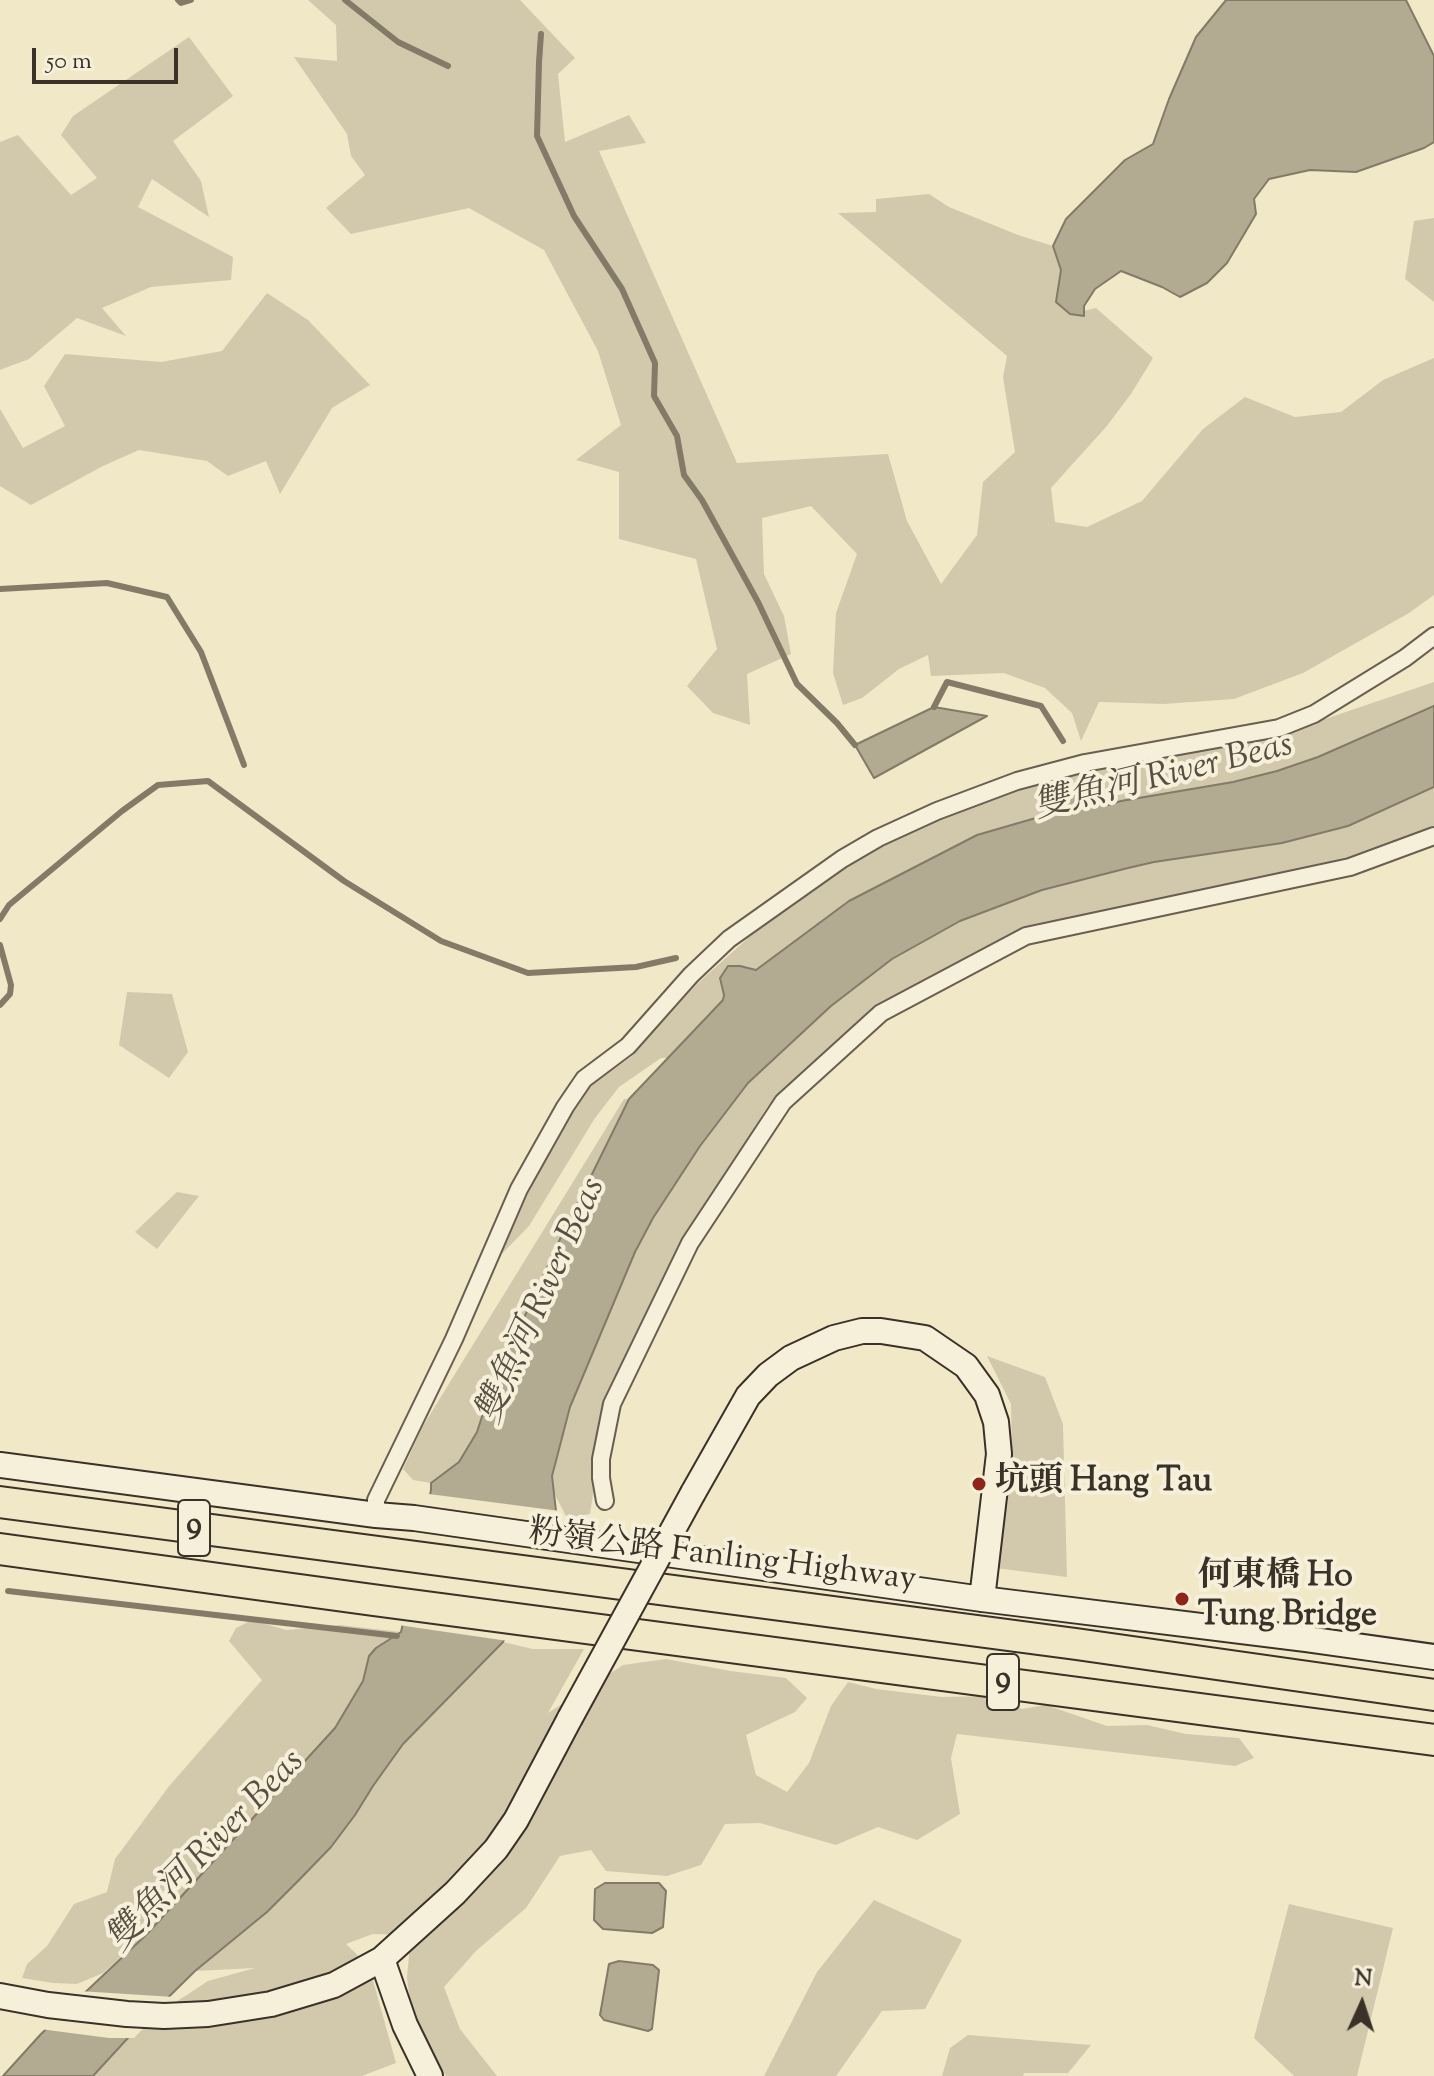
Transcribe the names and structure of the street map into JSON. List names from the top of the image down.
{
  "streets": {
    "highway": ["9", "粉嶺公路 Fanling Highway"]
  },
  "water": ["雙魚河 River Beas"],
  "places": ["坑頭 Hang Tau", "何東橋 Ho Tung Bridge"],
  "scale_bar": "50 m",
  "north": "top"
}
